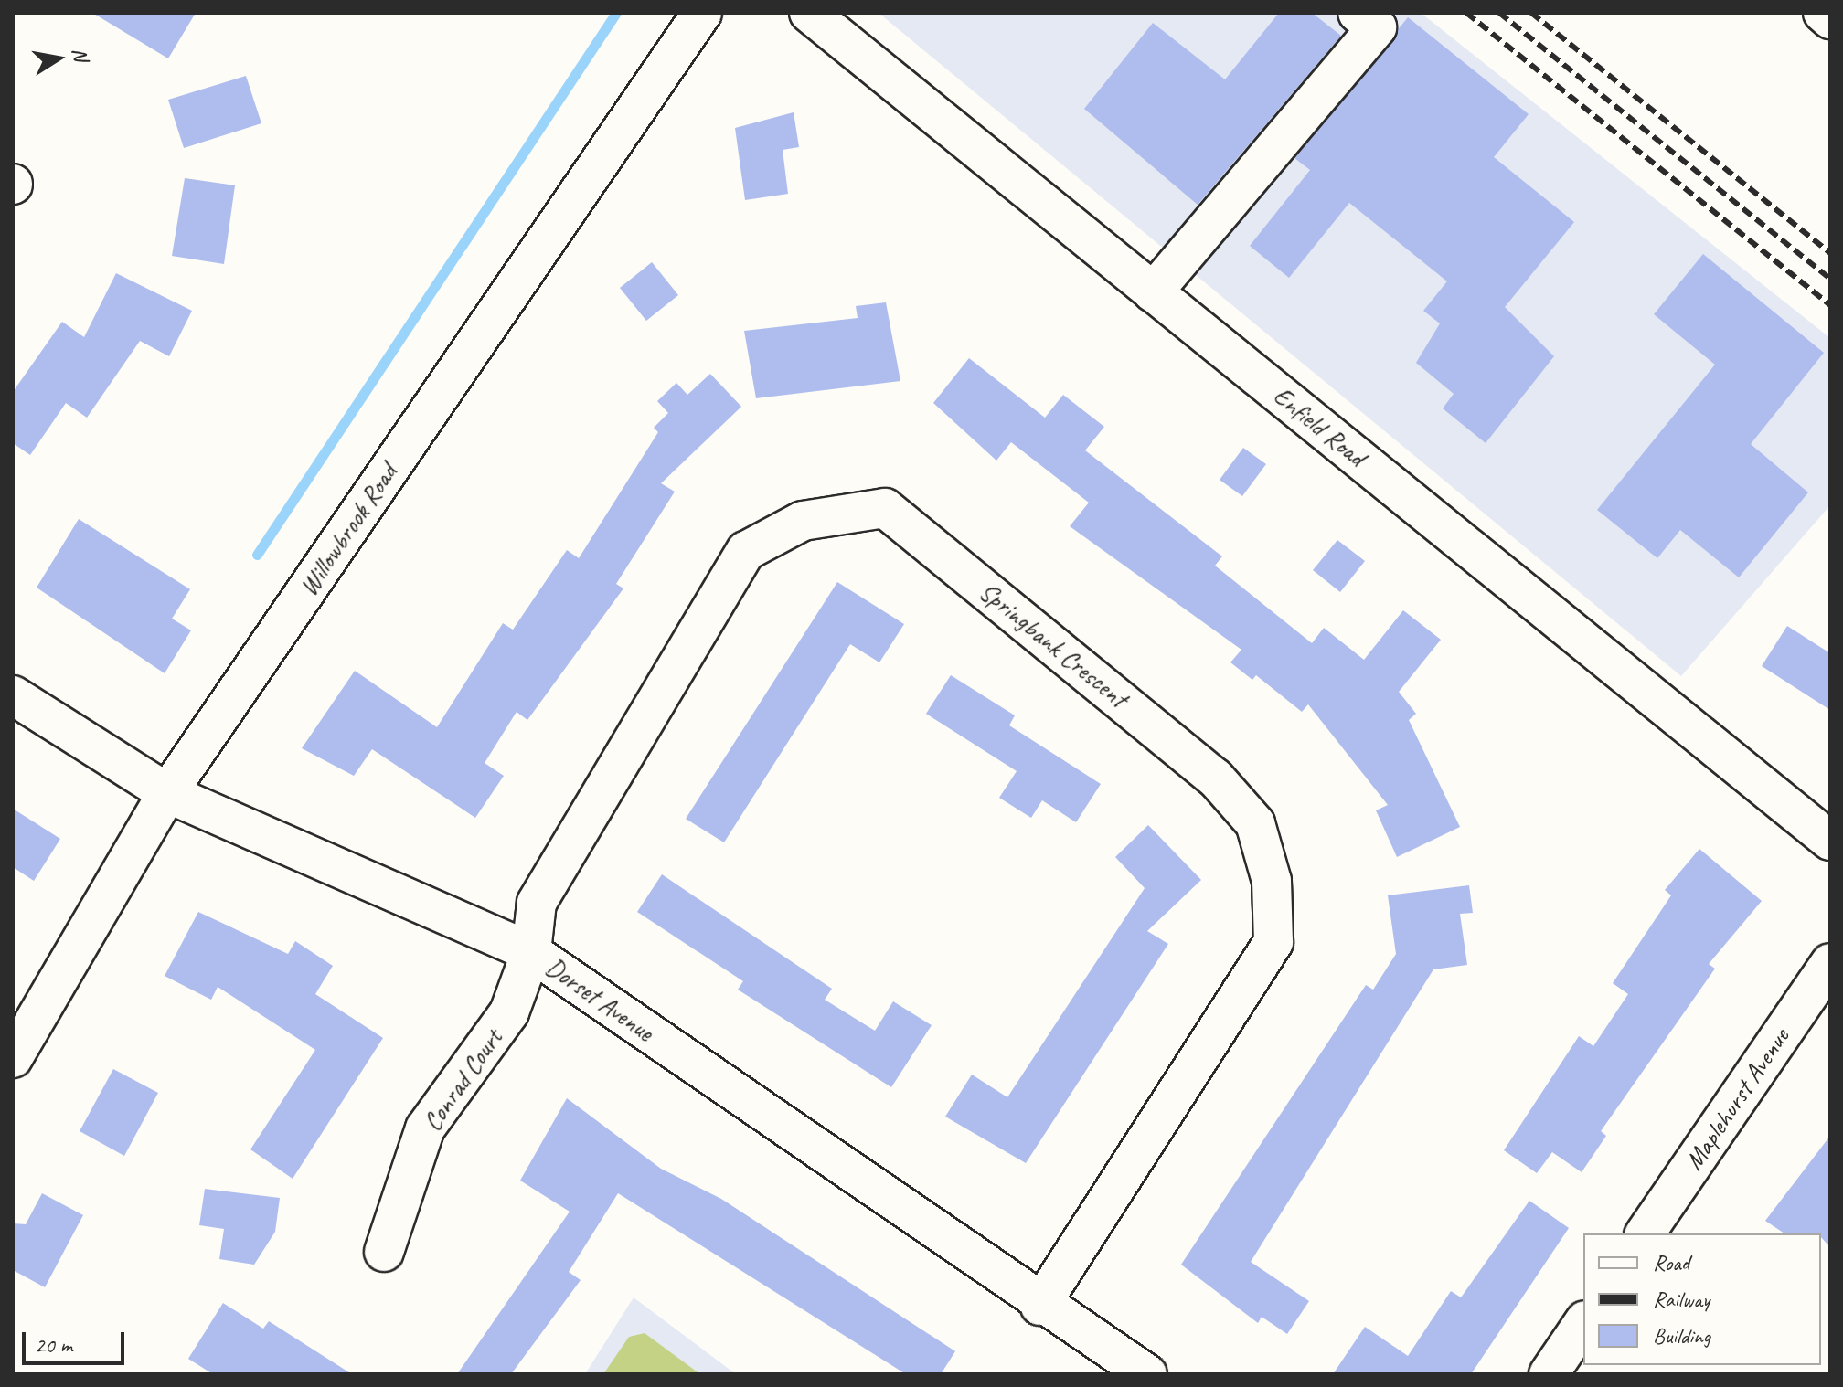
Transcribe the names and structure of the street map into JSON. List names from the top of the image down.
{
  "streets": {
    "street": [
      "Enfield Road",
      "Willowbrook Road",
      "Springbank Crescent",
      "Dorset Avenue",
      "Conrad Court",
      "Maplehurst Avenue"
    ]
  },
  "crossings": [
    ["Willowbrook Road", "Dorset Avenue"],
    ["Springbank Crescent", "Dorset Avenue"],
    ["Springbank Crescent", "Conrad Court"],
    ["Dorset Avenue", "Conrad Court"]
  ],
  "legend": ["Road", "Railway", "Building"],
  "scale_bar": "20 m",
  "north": "right"
}
